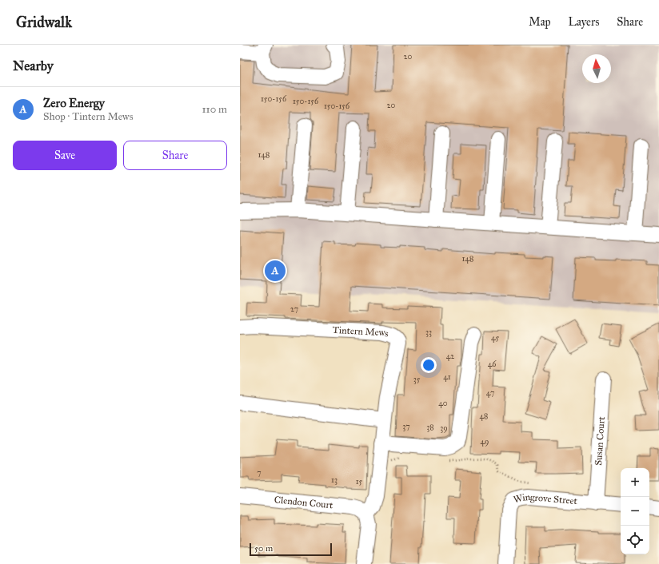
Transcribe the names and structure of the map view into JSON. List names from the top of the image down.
{
  "streets": {
    "street": [
      "Tintern Mews",
      "Susan Court",
      "Clendon Court",
      "Wingrove Street"
    ]
  },
  "crossings": [
    ["Tintern Mews", "Clendon Court"],
    ["Susan Court", "Wingrove Street"]
  ],
  "house_numbers": [
    "20",
    "150-156",
    "150-156",
    "20",
    "150-156",
    "148",
    "148",
    "27",
    "33",
    "45",
    "42",
    "46",
    "41",
    "35",
    "47",
    "40",
    "48",
    "37",
    "38",
    "39",
    "49",
    "7",
    "13",
    "15"
  ],
  "scale_bar": "50 m",
  "north": "top",
  "page": {
    "header": "Gridwalk",
    "nav": ["Map", "Layers", "Share"],
    "heading": "Nearby",
    "list": [
      {
        "mark": "A",
        "name": "Zero Energy",
        "note": "Shop · Tintern Mews",
        "value": "110 m"
      }
    ],
    "buttons": ["Save", "Share"],
    "pins": "A",
    "map_buttons": ["+", "−"],
    "scale": "50 m"
  }
}
